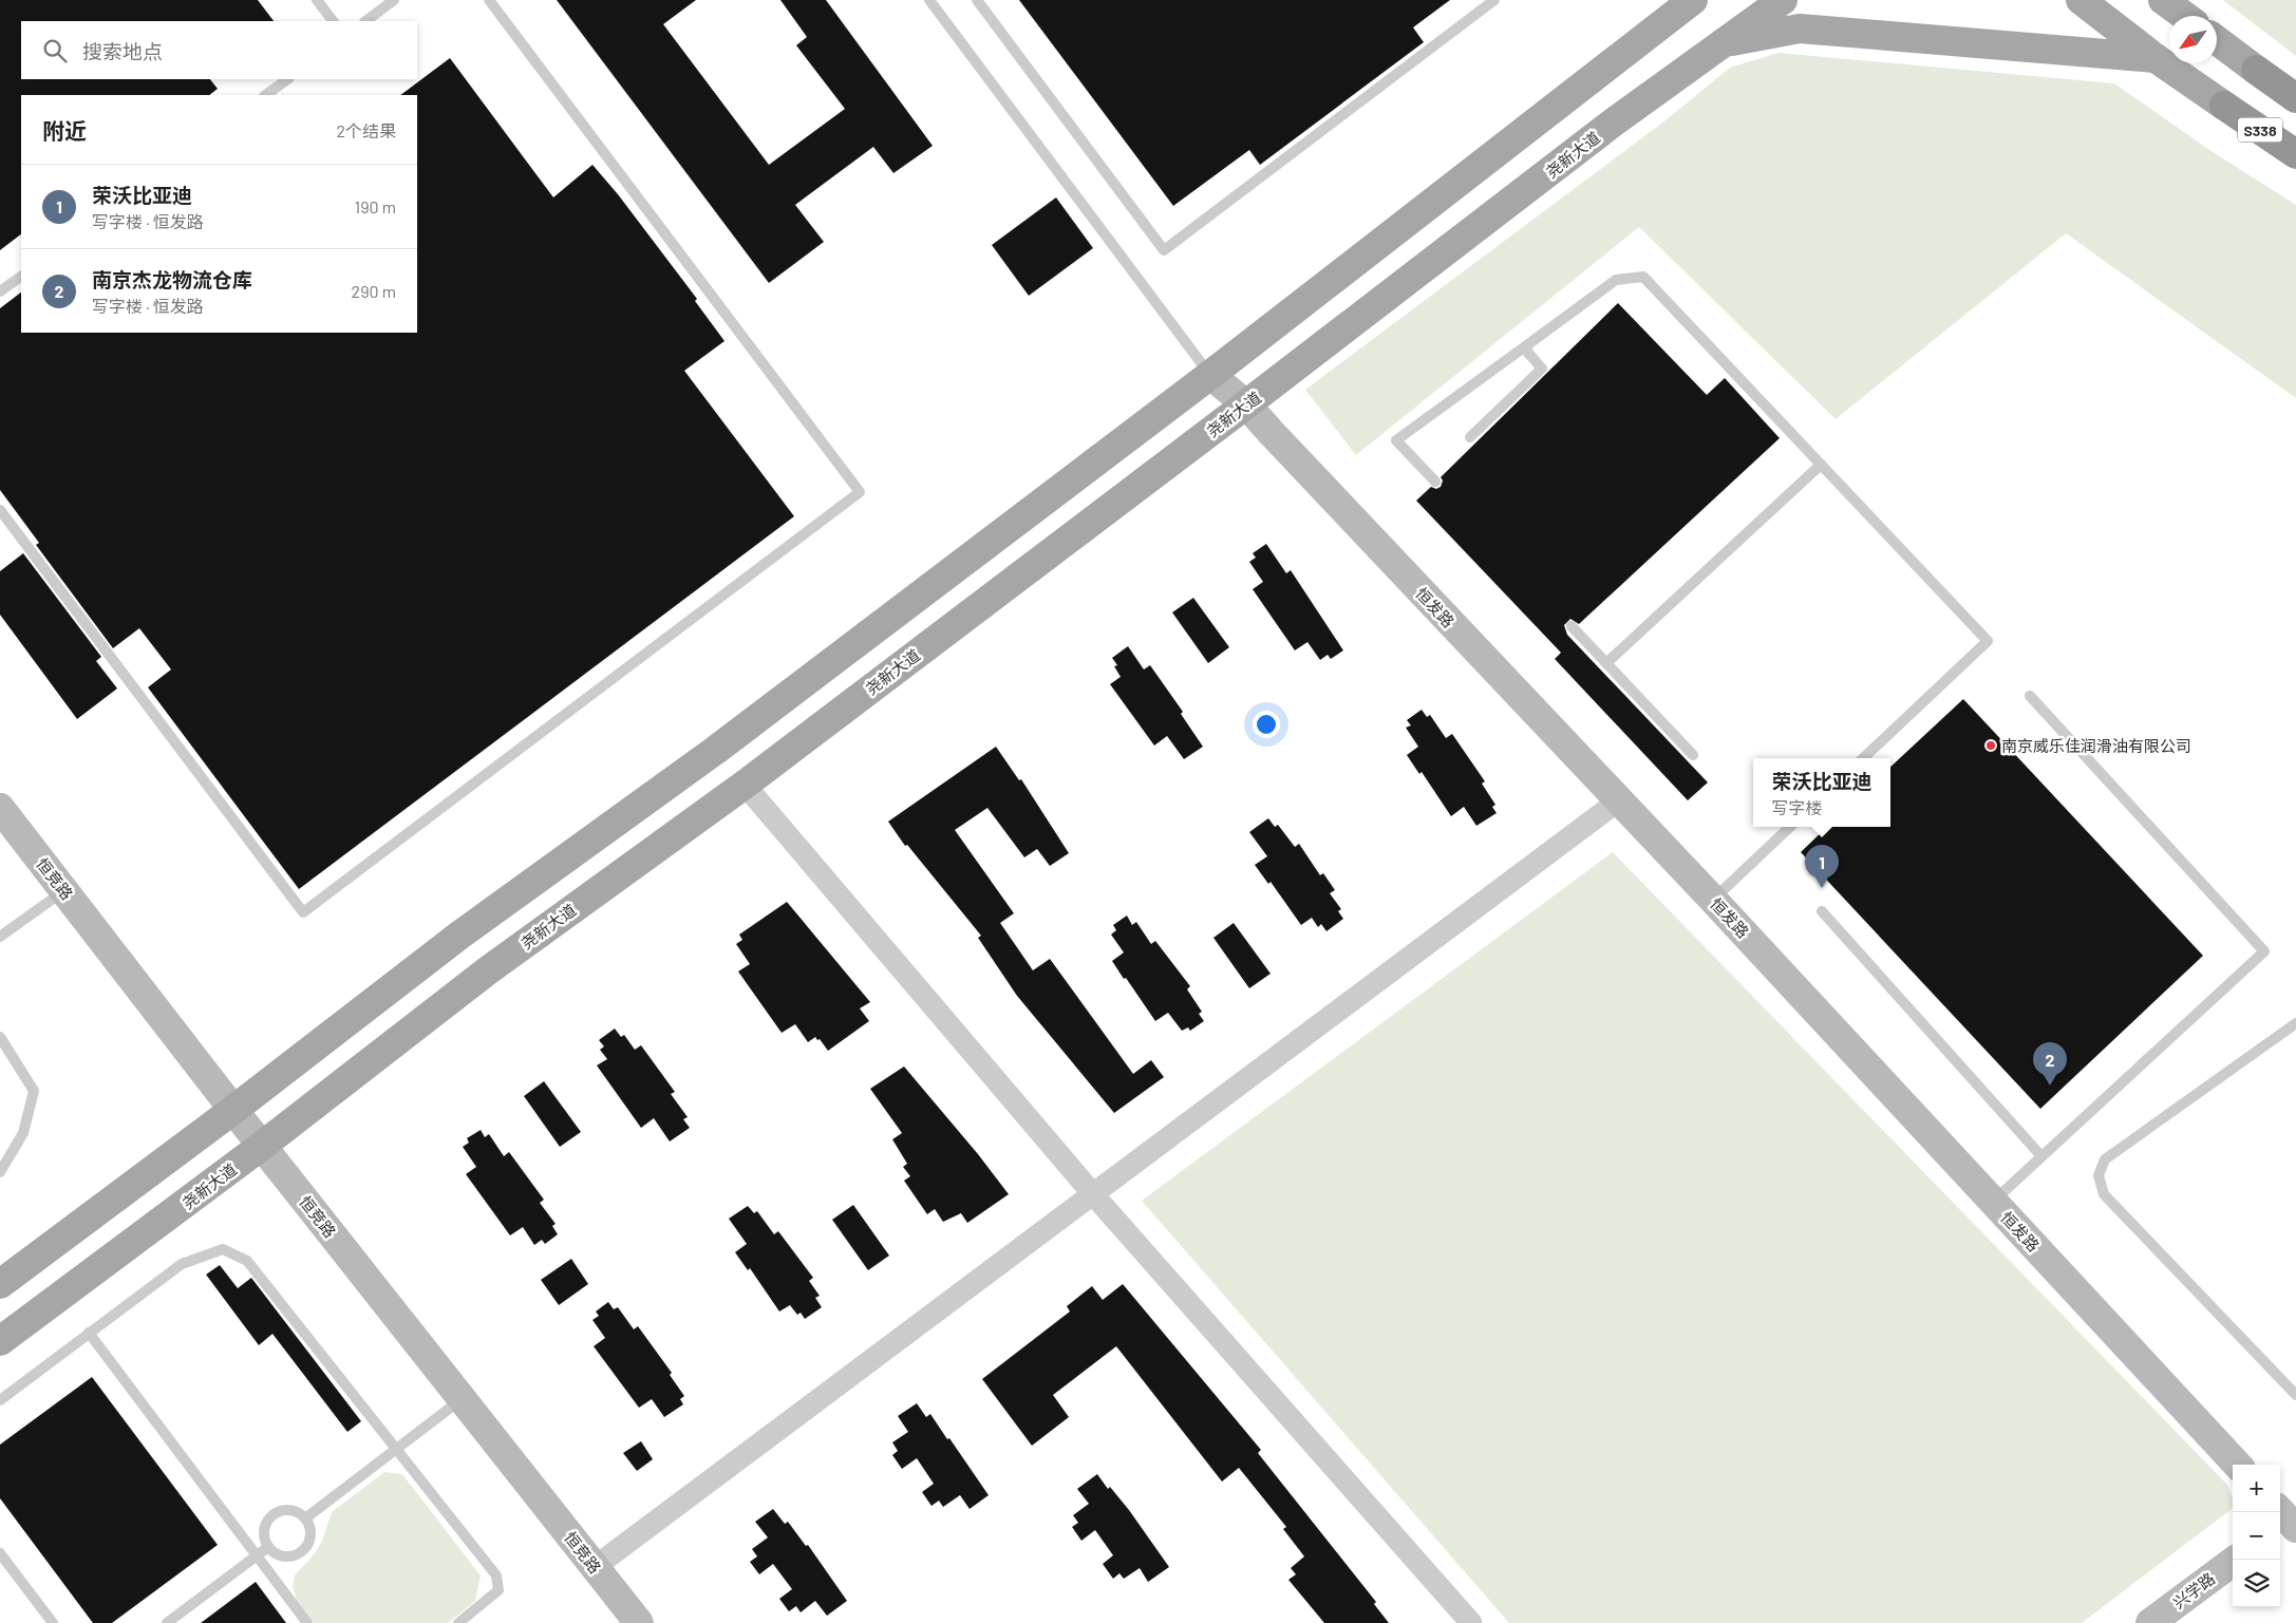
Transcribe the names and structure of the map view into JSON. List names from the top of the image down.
{
  "streets": {
    "highway": ["S338"],
    "main road": ["尧新大道"],
    "street": ["恒发路", "恒竞路", "兴学路"]
  },
  "crossings": [
    ["尧新大道", "恒发路"],
    ["尧新大道", "恒竞路"]
  ],
  "places": ["南京威乐佳润滑油有限公司"],
  "north": "bottom left",
  "page": {
    "search": "搜索地点",
    "heading": ["附近", "2个结果"],
    "list": [
      {
        "mark": "1",
        "name": "荣沃比亚迪",
        "note": "写字楼 · 恒发路",
        "value": "190 m"
      },
      {
        "mark": "2",
        "name": "南京杰龙物流仓库",
        "note": "写字楼 · 恒发路",
        "value": "290 m"
      }
    ],
    "popup": ["荣沃比亚迪", "写字楼"],
    "pins": ["1", "2"],
    "map_buttons": ["+", "−"]
  }
}
